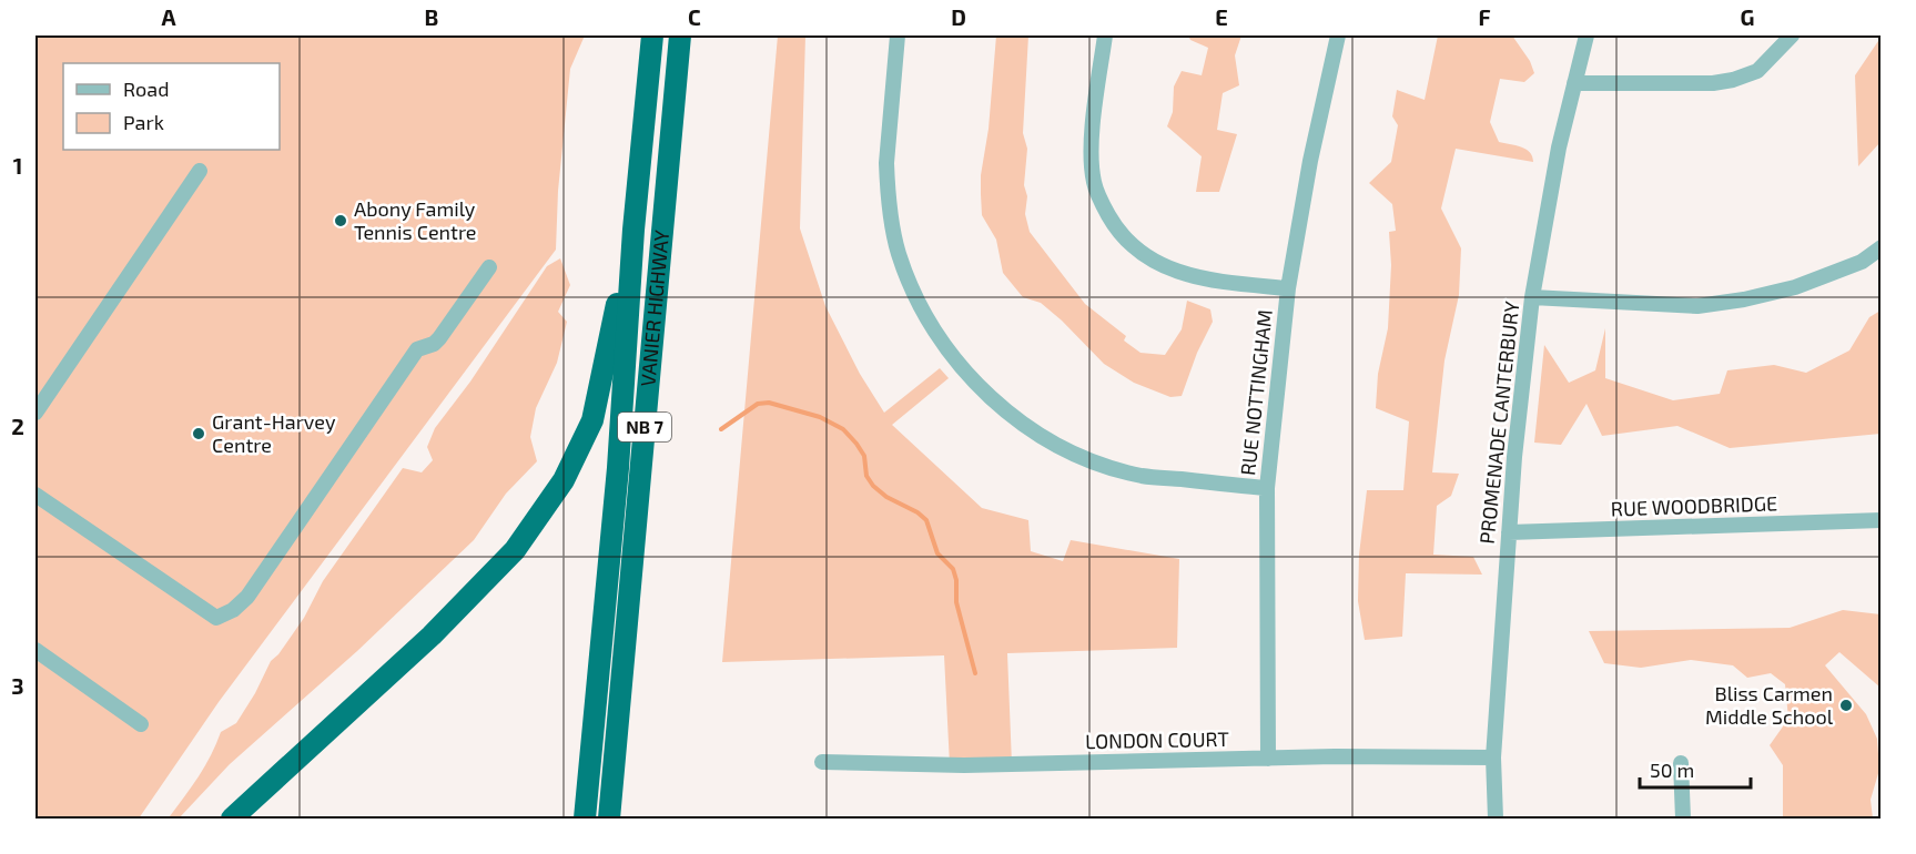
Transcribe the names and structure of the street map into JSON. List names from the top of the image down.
{
  "streets": {
    "highway": ["VANIER HIGHWAY", "NB 7"],
    "street": [
      "RUE NOTTINGHAM",
      "PROMENADE CANTERBURY",
      "RUE WOODBRIDGE",
      "LONDON COURT"
    ]
  },
  "crossings": [
    ["RUE NOTTINGHAM", "LONDON COURT"],
    ["PROMENADE CANTERBURY", "RUE WOODBRIDGE"],
    ["PROMENADE CANTERBURY", "LONDON COURT"]
  ],
  "places": ["Abony Family Tennis Centre", "Grant-Harvey Centre", "Bliss Carmen Middle School"],
  "legend": ["Road", "Park"],
  "scale_bar": "50 m",
  "grid": {
    "columns": [
      "A",
      "B",
      "C",
      "D",
      "E",
      "F",
      "G"
    ],
    "rows": ["1", "2", "3"]
  }
}
